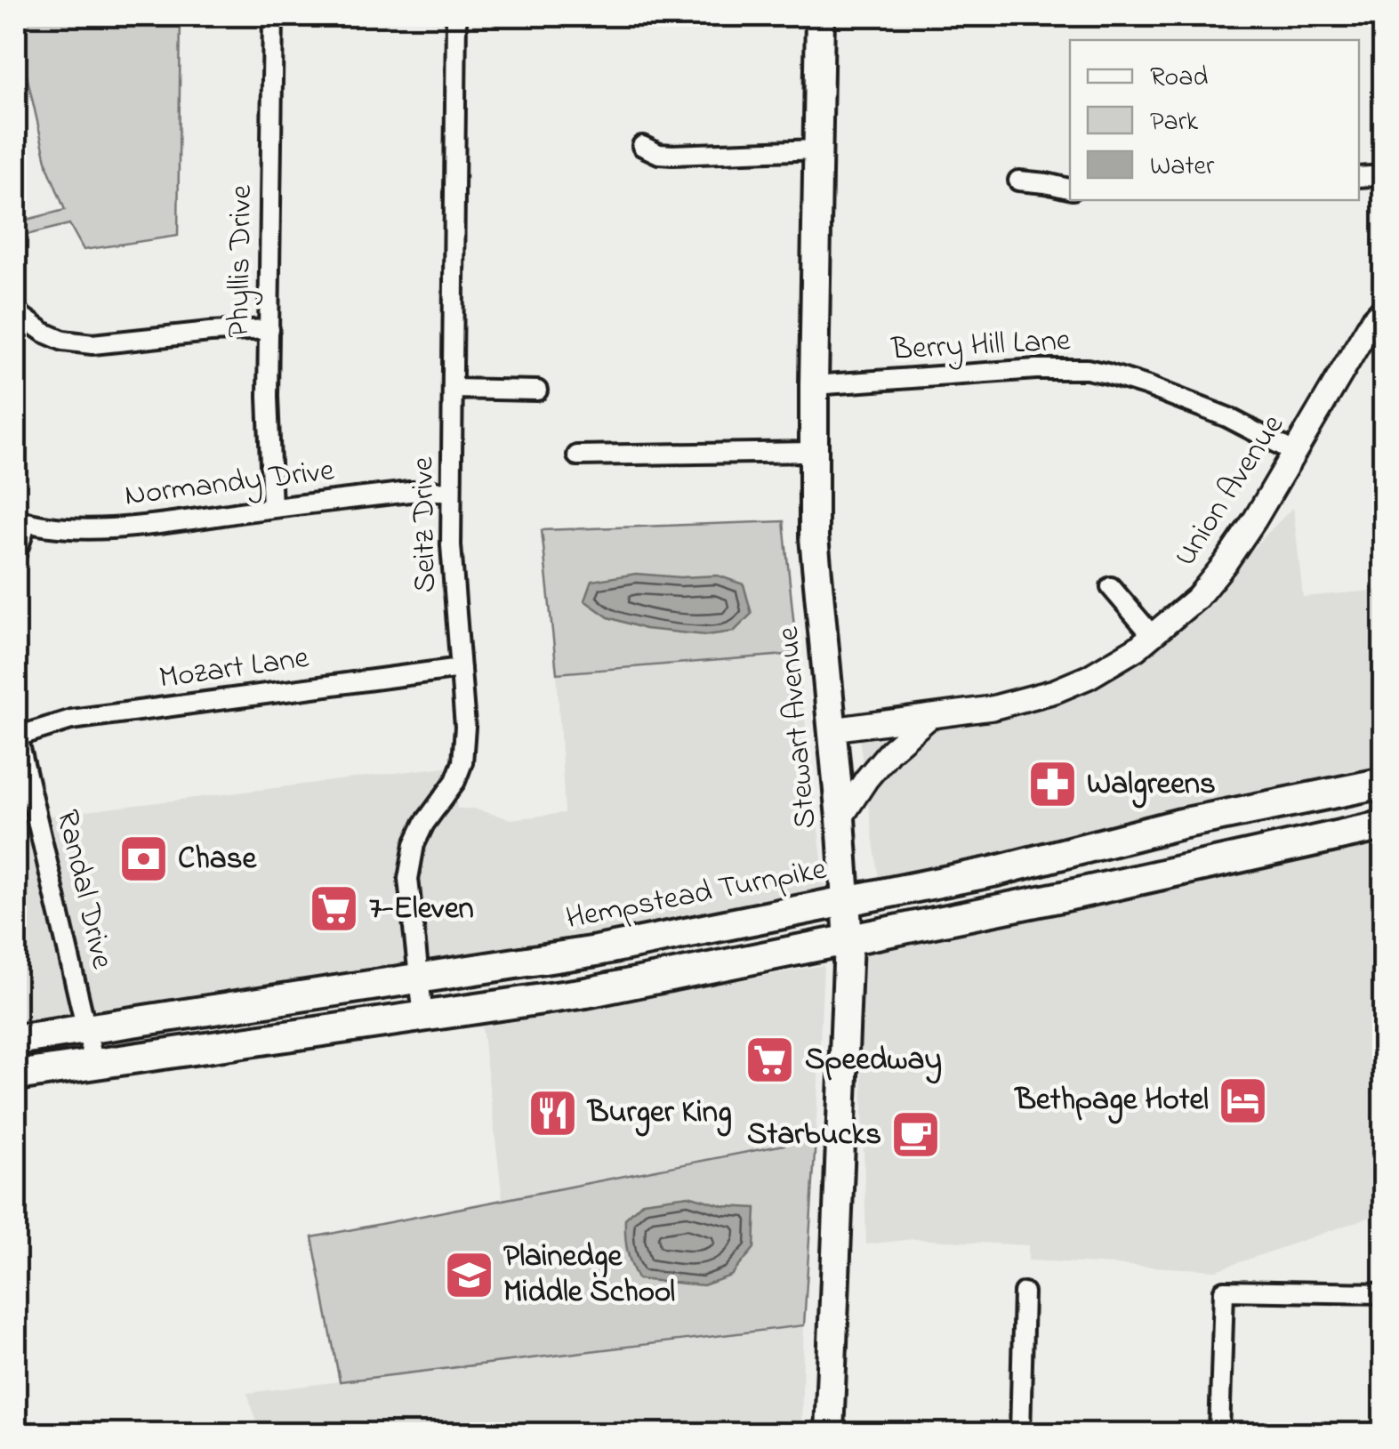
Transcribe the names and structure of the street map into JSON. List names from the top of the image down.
{
  "streets": {
    "main road": ["Stewart Avenue", "Hempstead Turnpike"],
    "street": [
      "Phyllis Drive",
      "Berry Hill Lane",
      "Normandy Drive",
      "Union Avenue",
      "Seitz Drive",
      "Mozart Lane",
      "Randal Drive"
    ]
  },
  "crossings": [
    ["Phyllis Drive", "Normandy Drive"],
    ["Berry Hill Lane", "Union Avenue"],
    ["Berry Hill Lane", "Stewart Avenue"],
    ["Normandy Drive", "Seitz Drive"],
    ["Union Avenue", "Stewart Avenue"],
    ["Seitz Drive", "Mozart Lane"],
    ["Seitz Drive", "Hempstead Turnpike"],
    ["Mozart Lane", "Randal Drive"],
    ["Stewart Avenue", "Hempstead Turnpike"],
    ["Randal Drive", "Hempstead Turnpike"]
  ],
  "places": {
    "pharmacy": ["Walgreens"],
    "bank": ["Chase"],
    "supermarket": ["7-Eleven", "Speedway"],
    "hotel": ["Bethpage Hotel"],
    "restaurant": ["Burger King"],
    "cafe": ["Starbucks"],
    "school or university": ["Plainedge Middle School"]
  },
  "legend": ["Road", "Park", "Water"]
}
